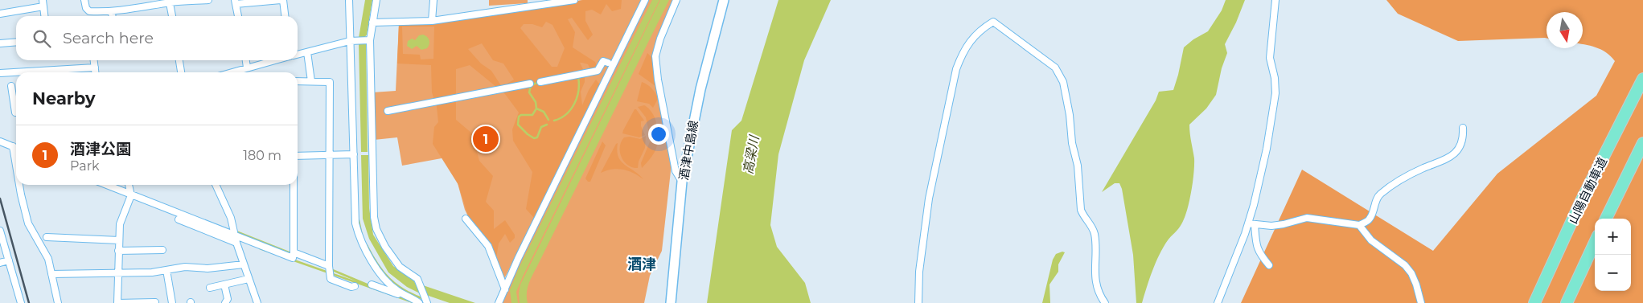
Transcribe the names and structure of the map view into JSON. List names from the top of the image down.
{
  "streets": {
    "highway": ["山陽自動車道"],
    "main road": ["酒津中島線"]
  },
  "districts": ["酒津"],
  "water": ["高梁川"],
  "north": "bottom",
  "page": {
    "search": "Search here",
    "heading": "Nearby",
    "pins": "1",
    "list": [
      {
        "mark": "1",
        "name": "酒津公園",
        "note": "Park",
        "value": "180 m"
      }
    ],
    "map_buttons": ["+", "−"]
  }
}
